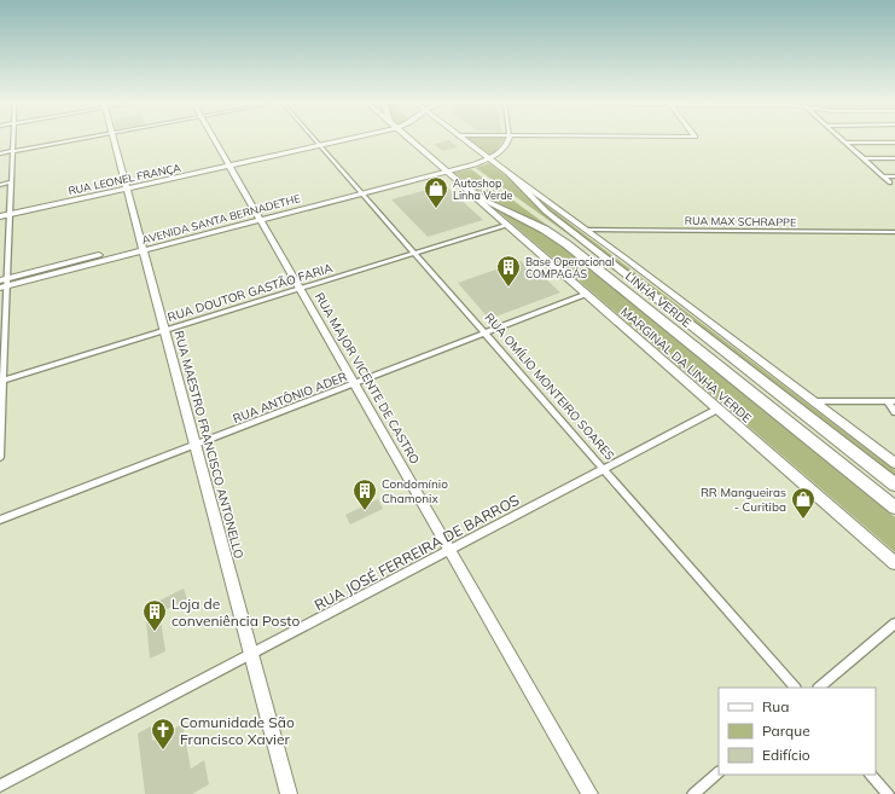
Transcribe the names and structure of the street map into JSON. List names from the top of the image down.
{
  "streets": {
    "highway": ["LINHA VERDE"],
    "main road": [
      "RUA LEONEL FRANÇA",
      "AVENIDA SANTA BERNADETHE",
      "MARGINAL DA LINHA VERDE",
      "RUA MAJOR VICENTE DE CASTRO",
      "RUA MAESTRO FRANCISCO ANTONELLO"
    ],
    "street": [
      "RUA MAX SCHRAPPE",
      "RUA DOUTOR GASTÃO FARIA",
      "RUA OMÍLIO MONTEIRO SOARES",
      "RUA ANTÔNIO ADER",
      "RUA JOSÉ FERREIRA DE BARROS"
    ]
  },
  "crossings": [
    ["RUA LEONEL FRANÇA", "RUA MAJOR VICENTE DE CASTRO"],
    ["RUA LEONEL FRANÇA", "RUA OMÍLIO MONTEIRO SOARES"],
    ["RUA LEONEL FRANÇA", "RUA MAESTRO FRANCISCO ANTONELLO"],
    ["AVENIDA SANTA BERNADETHE", "LINHA VERDE"],
    ["AVENIDA SANTA BERNADETHE", "RUA MAJOR VICENTE DE CASTRO"],
    ["AVENIDA SANTA BERNADETHE", "RUA OMÍLIO MONTEIRO SOARES"],
    ["AVENIDA SANTA BERNADETHE", "RUA MAESTRO FRANCISCO ANTONELLO"],
    ["RUA DOUTOR GASTÃO FARIA", "MARGINAL DA LINHA VERDE"],
    ["RUA DOUTOR GASTÃO FARIA", "RUA MAJOR VICENTE DE CASTRO"],
    ["RUA DOUTOR GASTÃO FARIA", "RUA OMÍLIO MONTEIRO SOARES"],
    ["RUA DOUTOR GASTÃO FARIA", "RUA MAESTRO FRANCISCO ANTONELLO"],
    ["LINHA VERDE", "MARGINAL DA LINHA VERDE"],
    ["MARGINAL DA LINHA VERDE", "RUA ANTÔNIO ADER"],
    ["MARGINAL DA LINHA VERDE", "RUA JOSÉ FERREIRA DE BARROS"],
    ["RUA MAJOR VICENTE DE CASTRO", "RUA ANTÔNIO ADER"],
    ["RUA MAJOR VICENTE DE CASTRO", "RUA JOSÉ FERREIRA DE BARROS"],
    ["RUA OMÍLIO MONTEIRO SOARES", "RUA ANTÔNIO ADER"],
    ["RUA OMÍLIO MONTEIRO SOARES", "RUA JOSÉ FERREIRA DE BARROS"],
    ["RUA ANTÔNIO ADER", "RUA MAESTRO FRANCISCO ANTONELLO"],
    ["RUA MAESTRO FRANCISCO ANTONELLO", "RUA JOSÉ FERREIRA DE BARROS"]
  ],
  "places": {
    "shop": ["Autoshop Linha Verde", "RR Mangueiras - Curitiba"],
    "building": ["Base Operacional COMPAGÁS", "Condomínio Chamonix", "Loja de conveniência Posto"],
    "church": ["Comunidade São Francisco Xavier"]
  },
  "legend": ["Rua", "Parque", "Edifício"]
}
